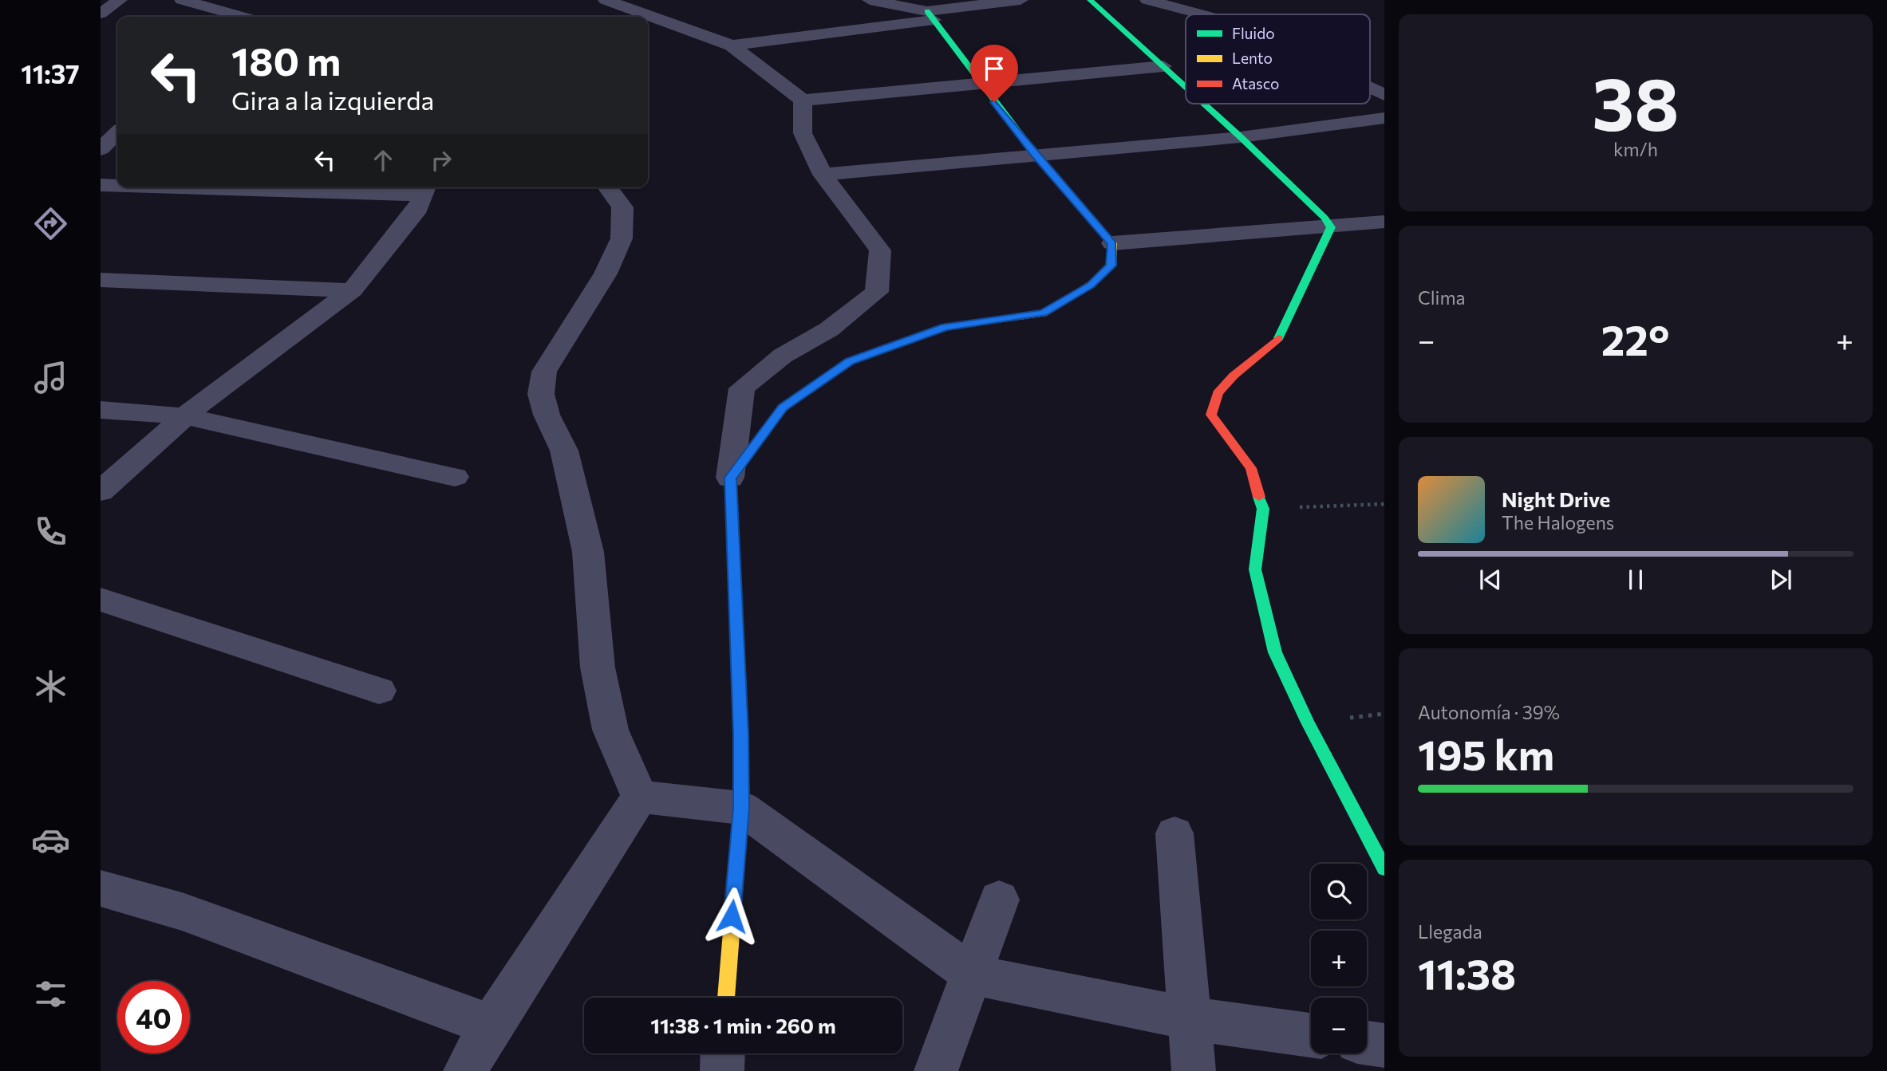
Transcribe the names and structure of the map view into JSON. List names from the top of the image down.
{
  "legend": ["Fluido", "Lento", "Atasco"],
  "page": {
    "tabs": "11:37",
    "tile": [
      ["38", "km/h"],
      "Clima",
      ["Autonomía · 39%", "195 km"],
      ["Llegada", "11:38"]
    ],
    "turn": ["180 m", "Gira a la izquierda"],
    "heat": ["−", "22°", "+"],
    "song": ["Night Drive", "The Halogens"],
    "map_buttons": ["+", "−"],
    "limit": "40",
    "trip": "11:38 · 1 min · 260 m"
  }
}
